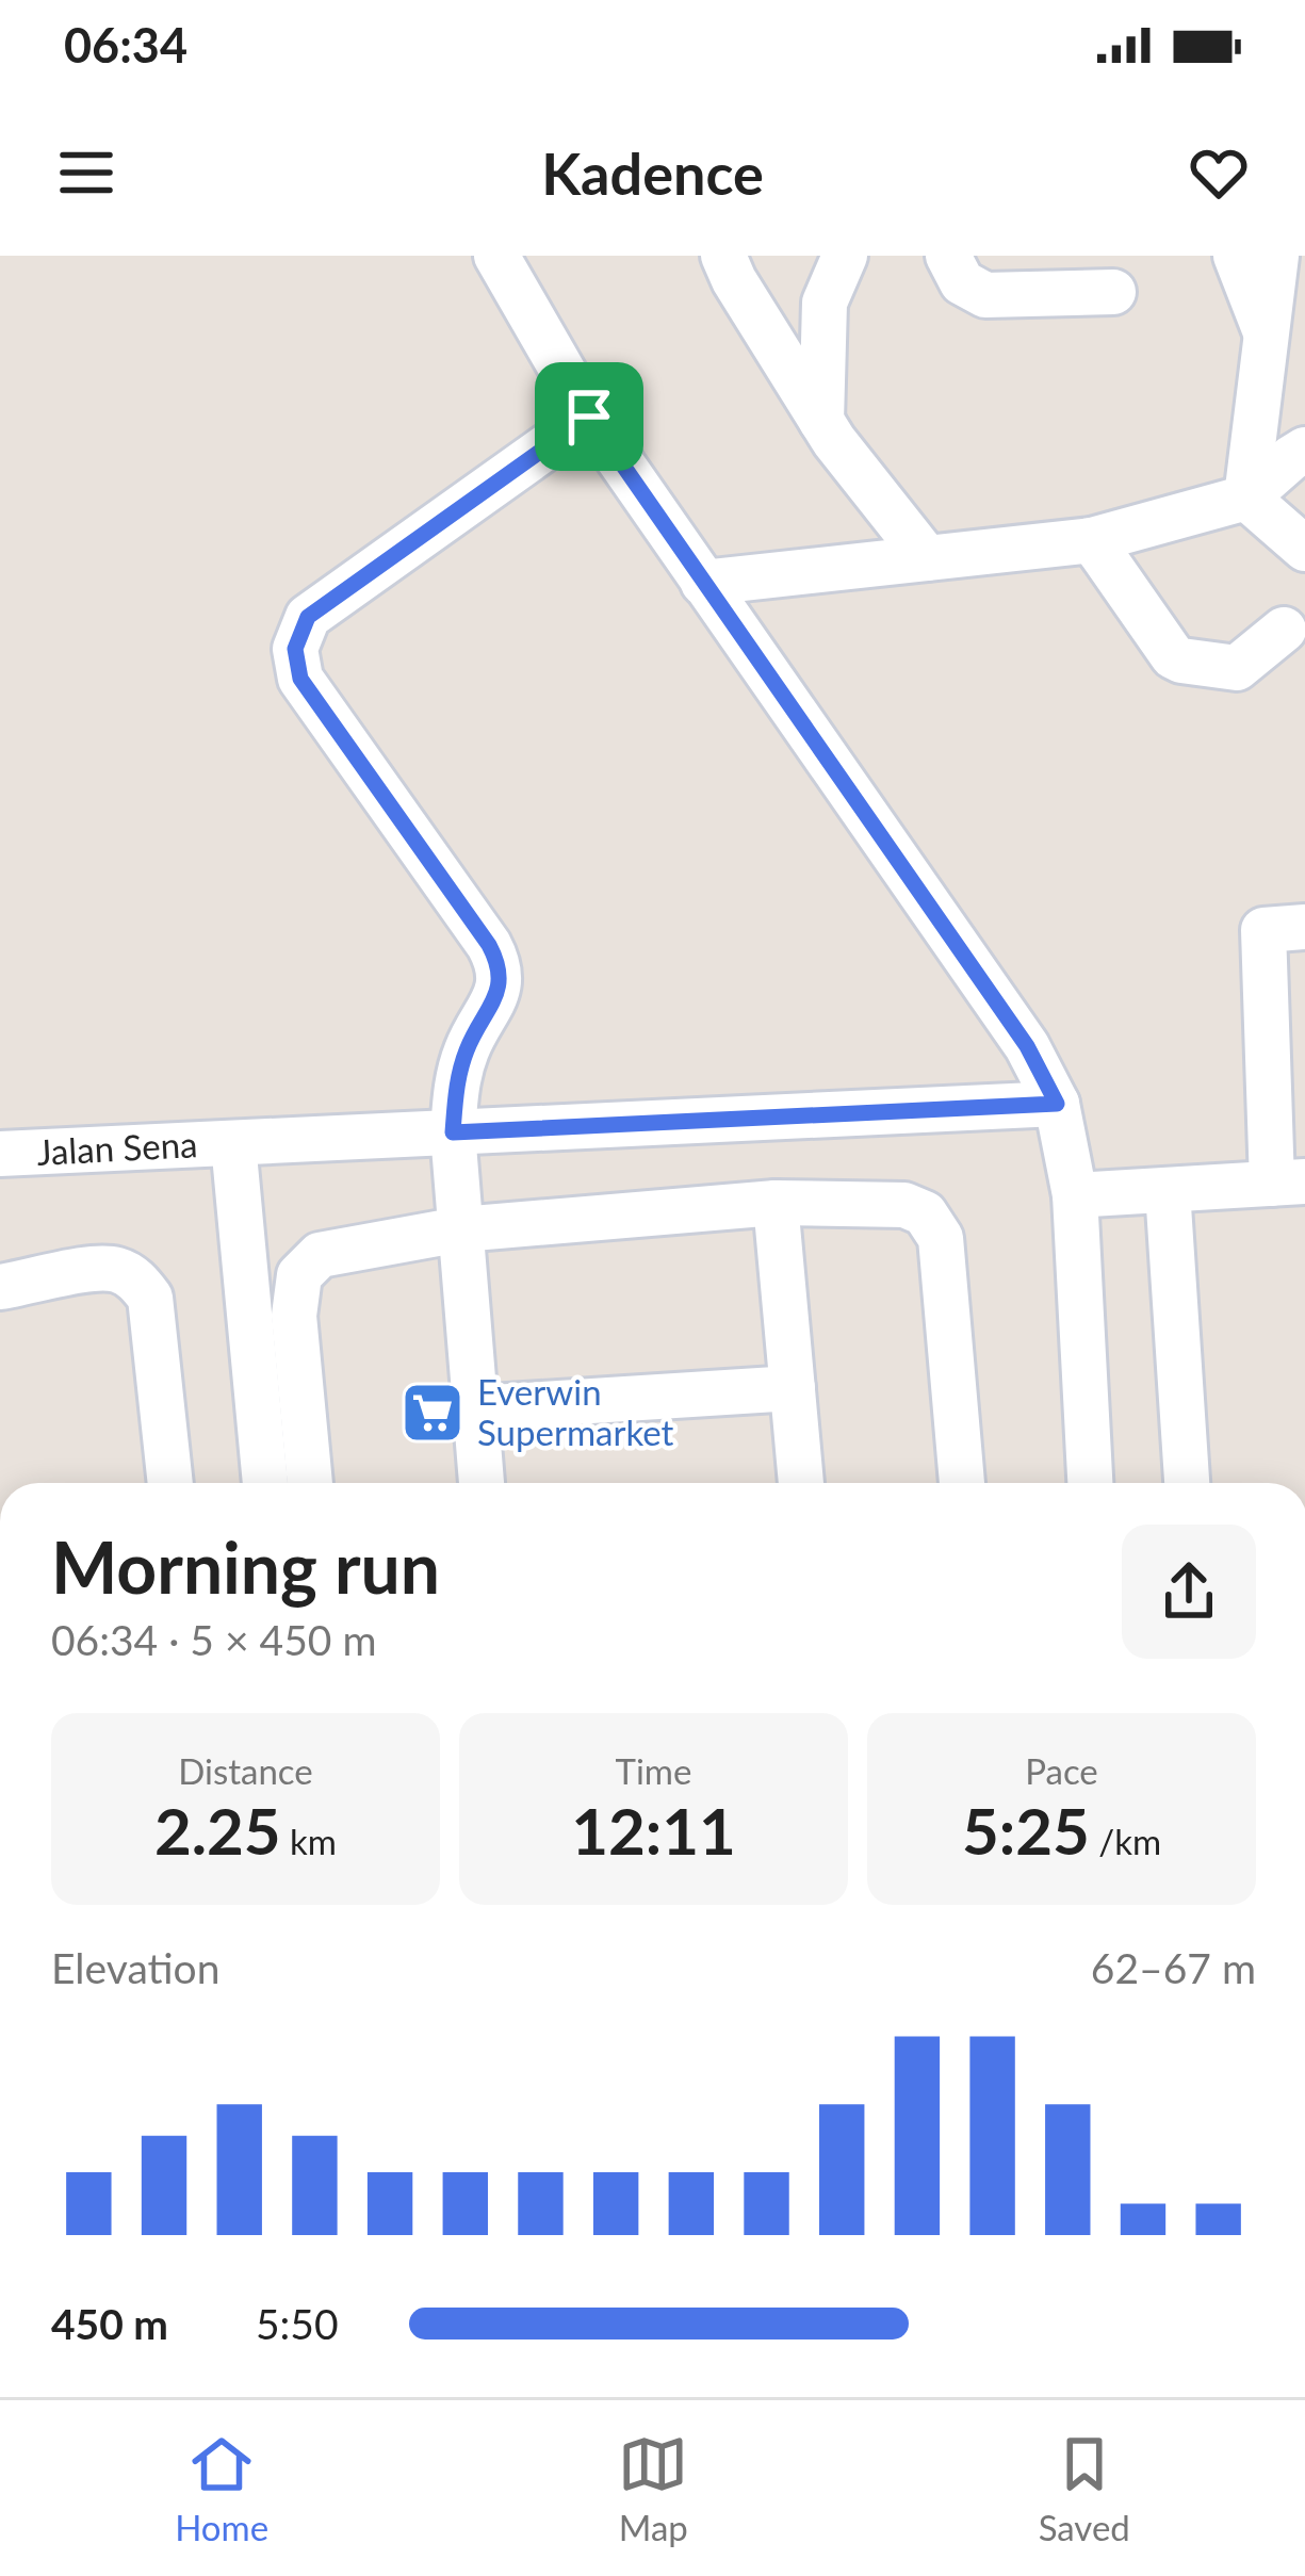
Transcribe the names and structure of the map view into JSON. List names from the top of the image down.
{
  "streets": {
    "street": ["Jalan Sena"]
  },
  "places": {
    "supermarket": ["Everwin Supermarket"]
  },
  "page": {
    "status": "06:34",
    "header": "Kadence",
    "heading": ["Morning run", "06:34 · 5 × 450 m"],
    "stats": [
      ["Distance", "2.25 km"],
      ["Time", "12:11"],
      ["Pace", "5:25 /km"]
    ],
    "chart": ["Elevation", "62–67 m"],
    "list": [
      {
        "name": "450 m",
        "note": "5:50"
      }
    ],
    "tabs": ["Home", "Map", "Saved"]
  }
}
